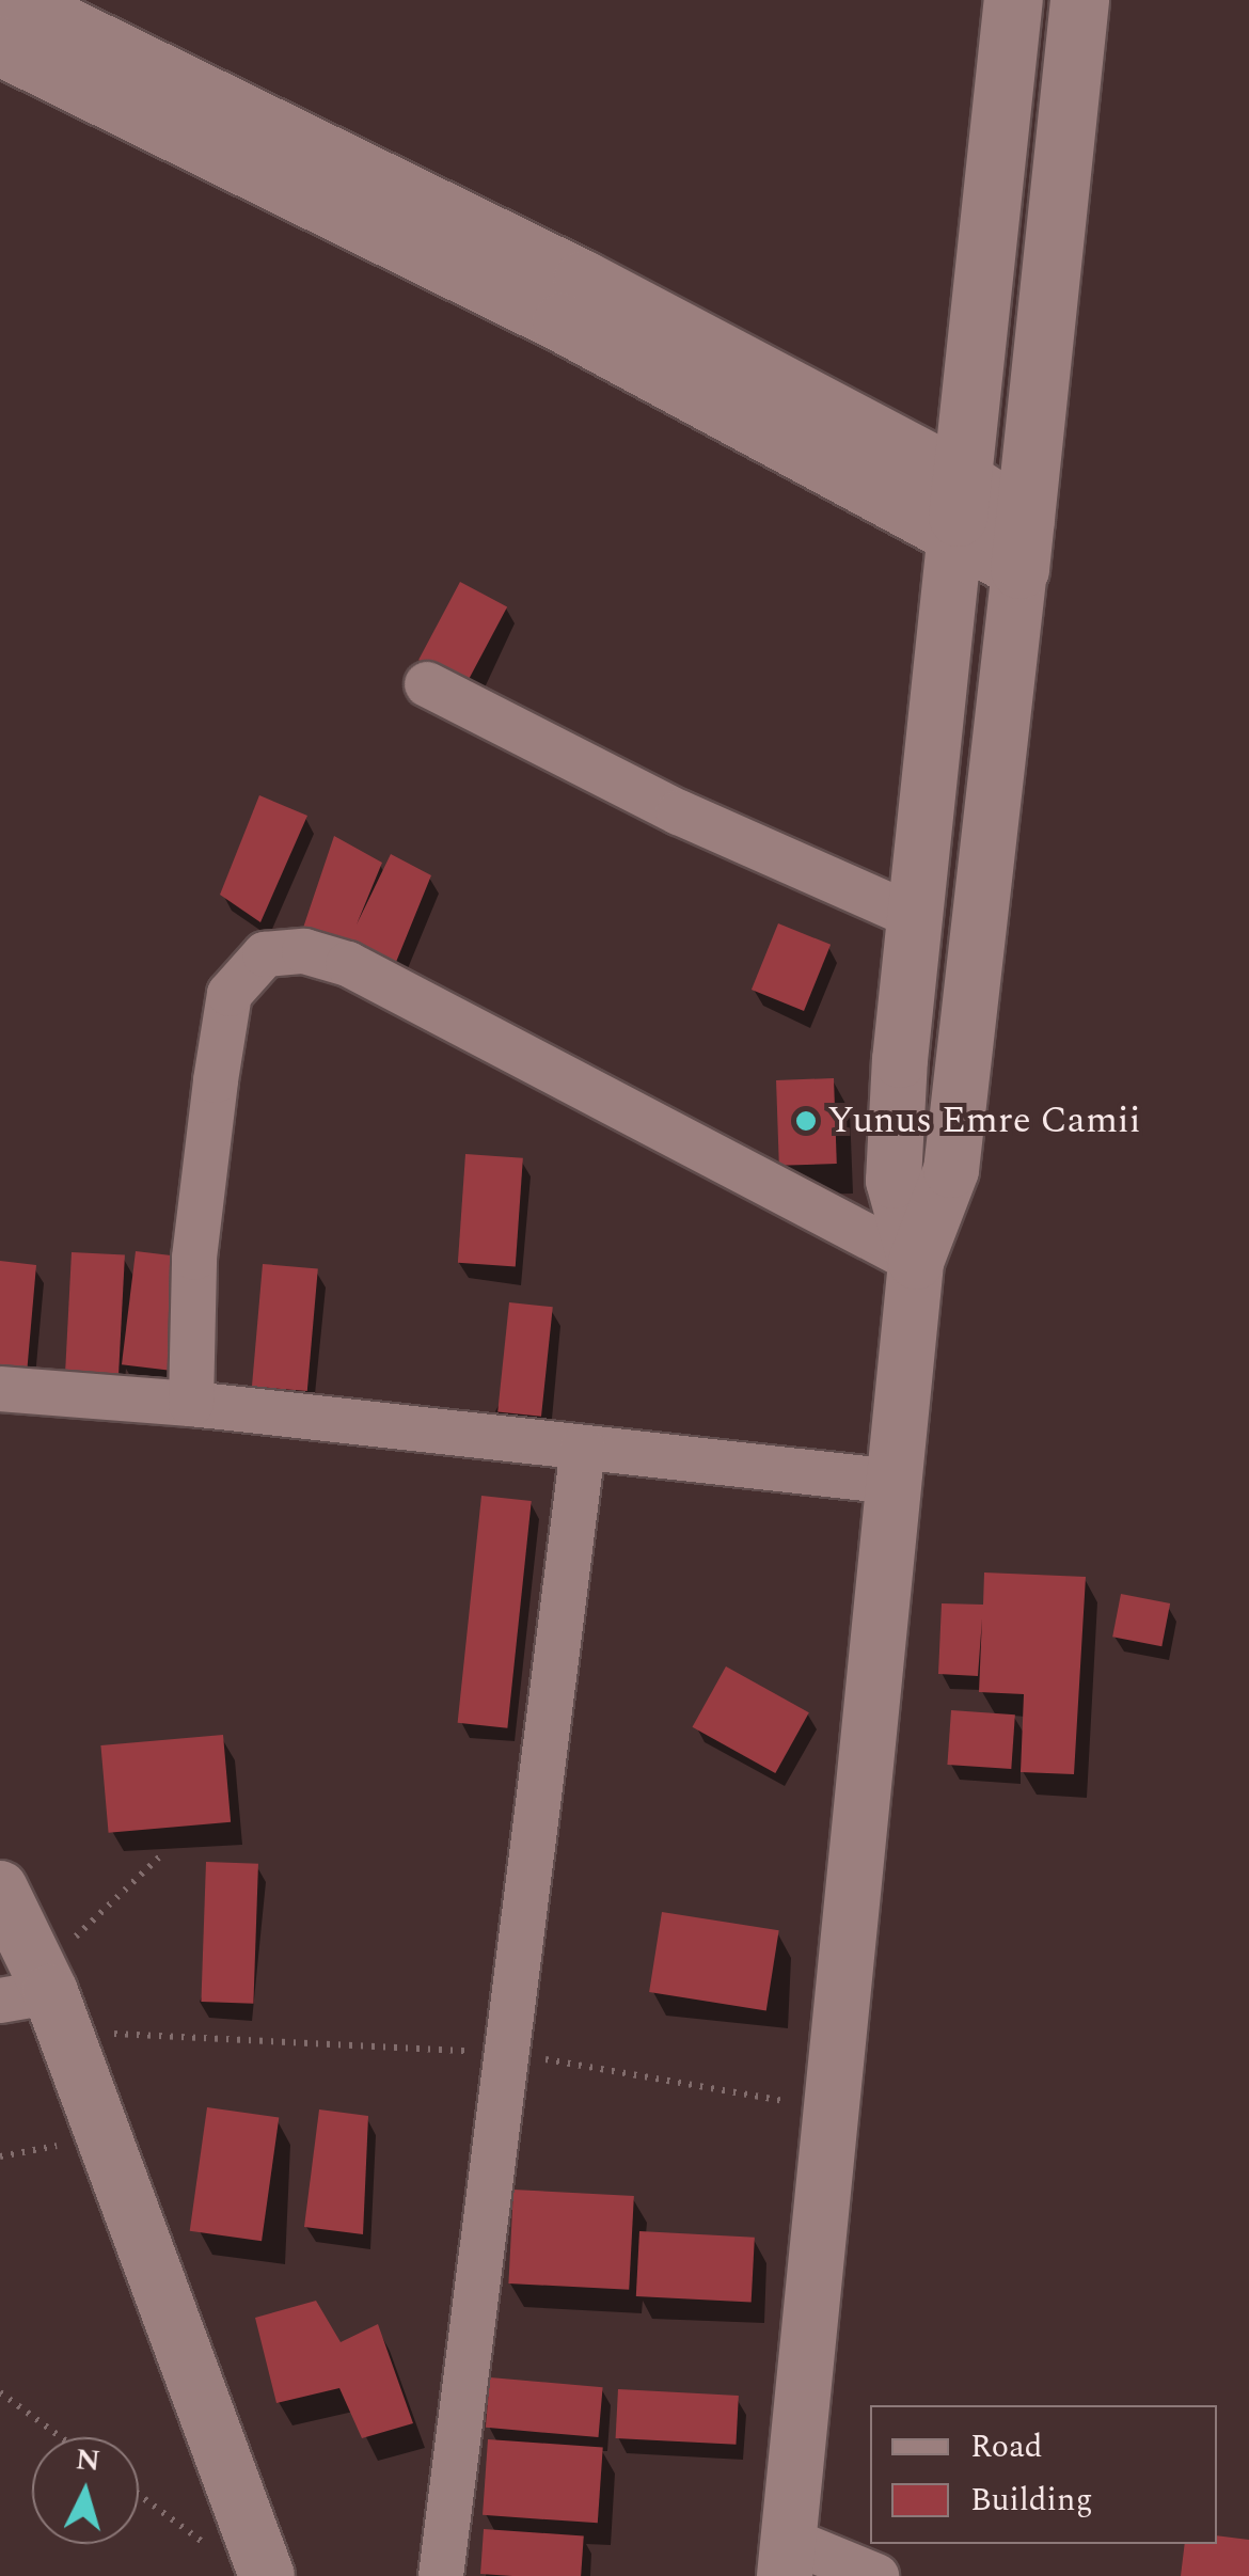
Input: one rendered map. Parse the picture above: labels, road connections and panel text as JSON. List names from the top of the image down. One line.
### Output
{"places":["Yunus Emre Camii"],"legend":["Road","Building"],"north":"top"}
